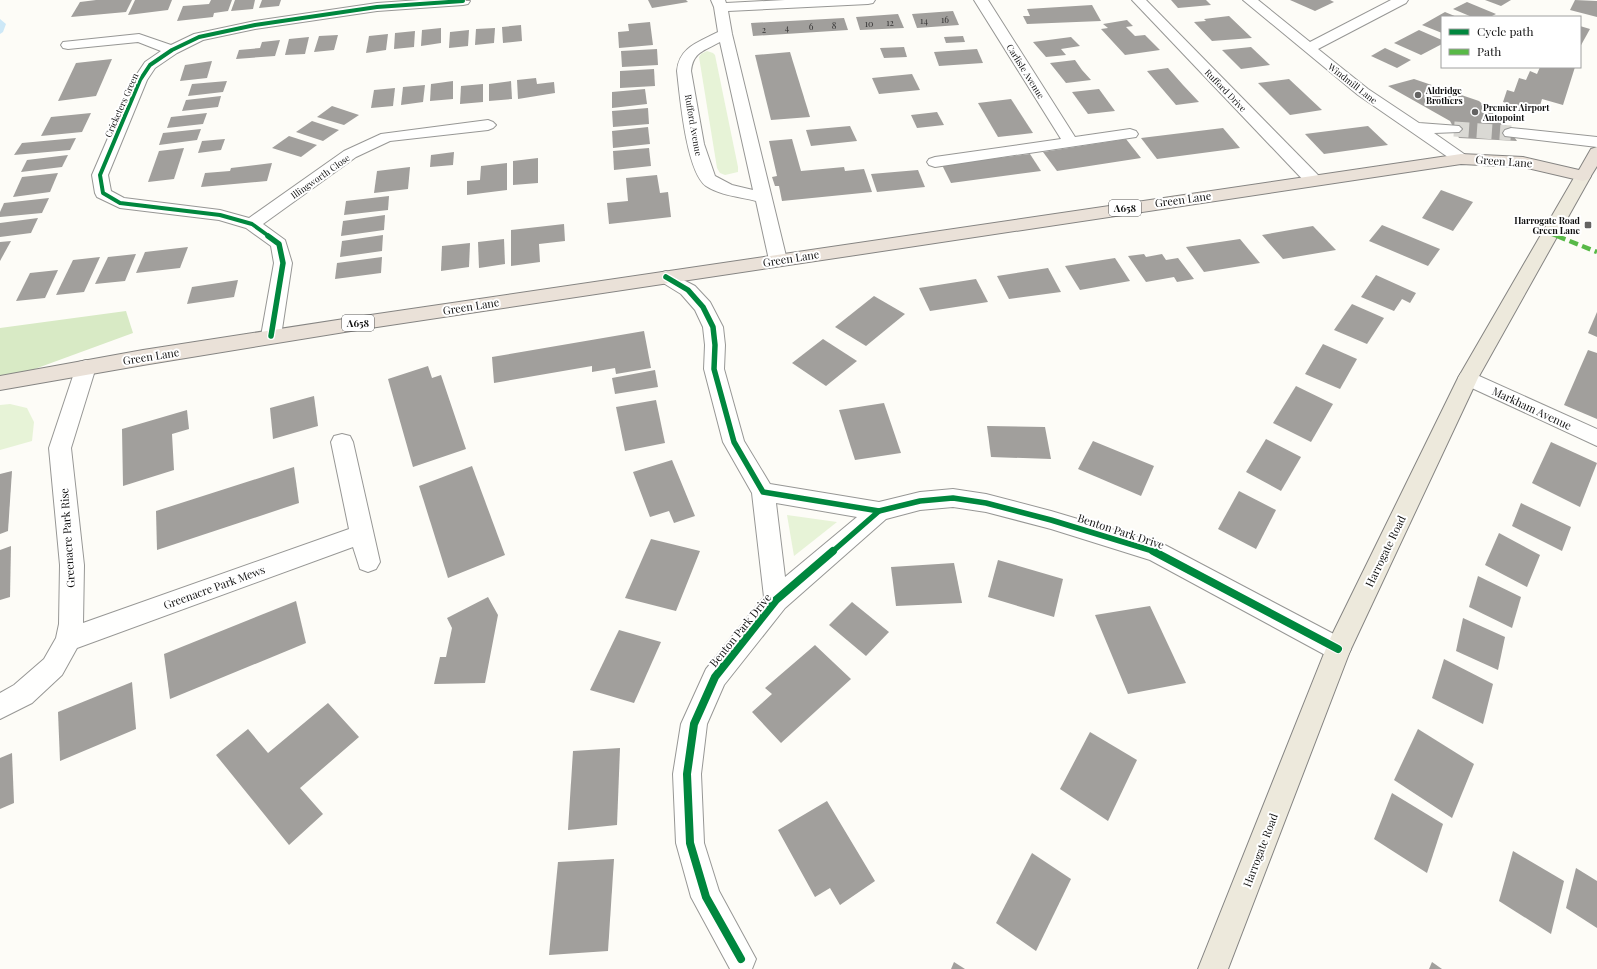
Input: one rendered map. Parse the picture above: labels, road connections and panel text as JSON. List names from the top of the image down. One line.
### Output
{"streets":{"highway":["Green Lane","A658"],"main road":["Harrogate Road"],"street":["Carlisle Avenue","Windmill Lane","Rufford Drive","Cricketers Green","Rufford Avenue","Illingworth Close","Markham Avenue","Benton Park Drive","Greenacre Park Rise","Greenacre Park Mews"]},"crossings":[["Windmill Lane","Green Lane"],["Rufford Drive","Green Lane"],["Cricketers Green","Green Lane"],["Cricketers Green","Illingworth Close"],["Green Lane","Benton Park Drive"],["Green Lane","Greenacre Park Rise"],["Green Lane","Harrogate Road"],["Markham Avenue","Harrogate Road"],["Benton Park Drive","Harrogate Road"],["Greenacre Park Rise","Greenacre Park Mews"]],"places":{"other":["Aldridge Brothers","Premier Airport Autopoint"],"transit":["Harrogate Road Green Lane"]},"house_numbers":["16","14","12","10","8","6","4","2"],"legend":["Cycle path","Path"]}
